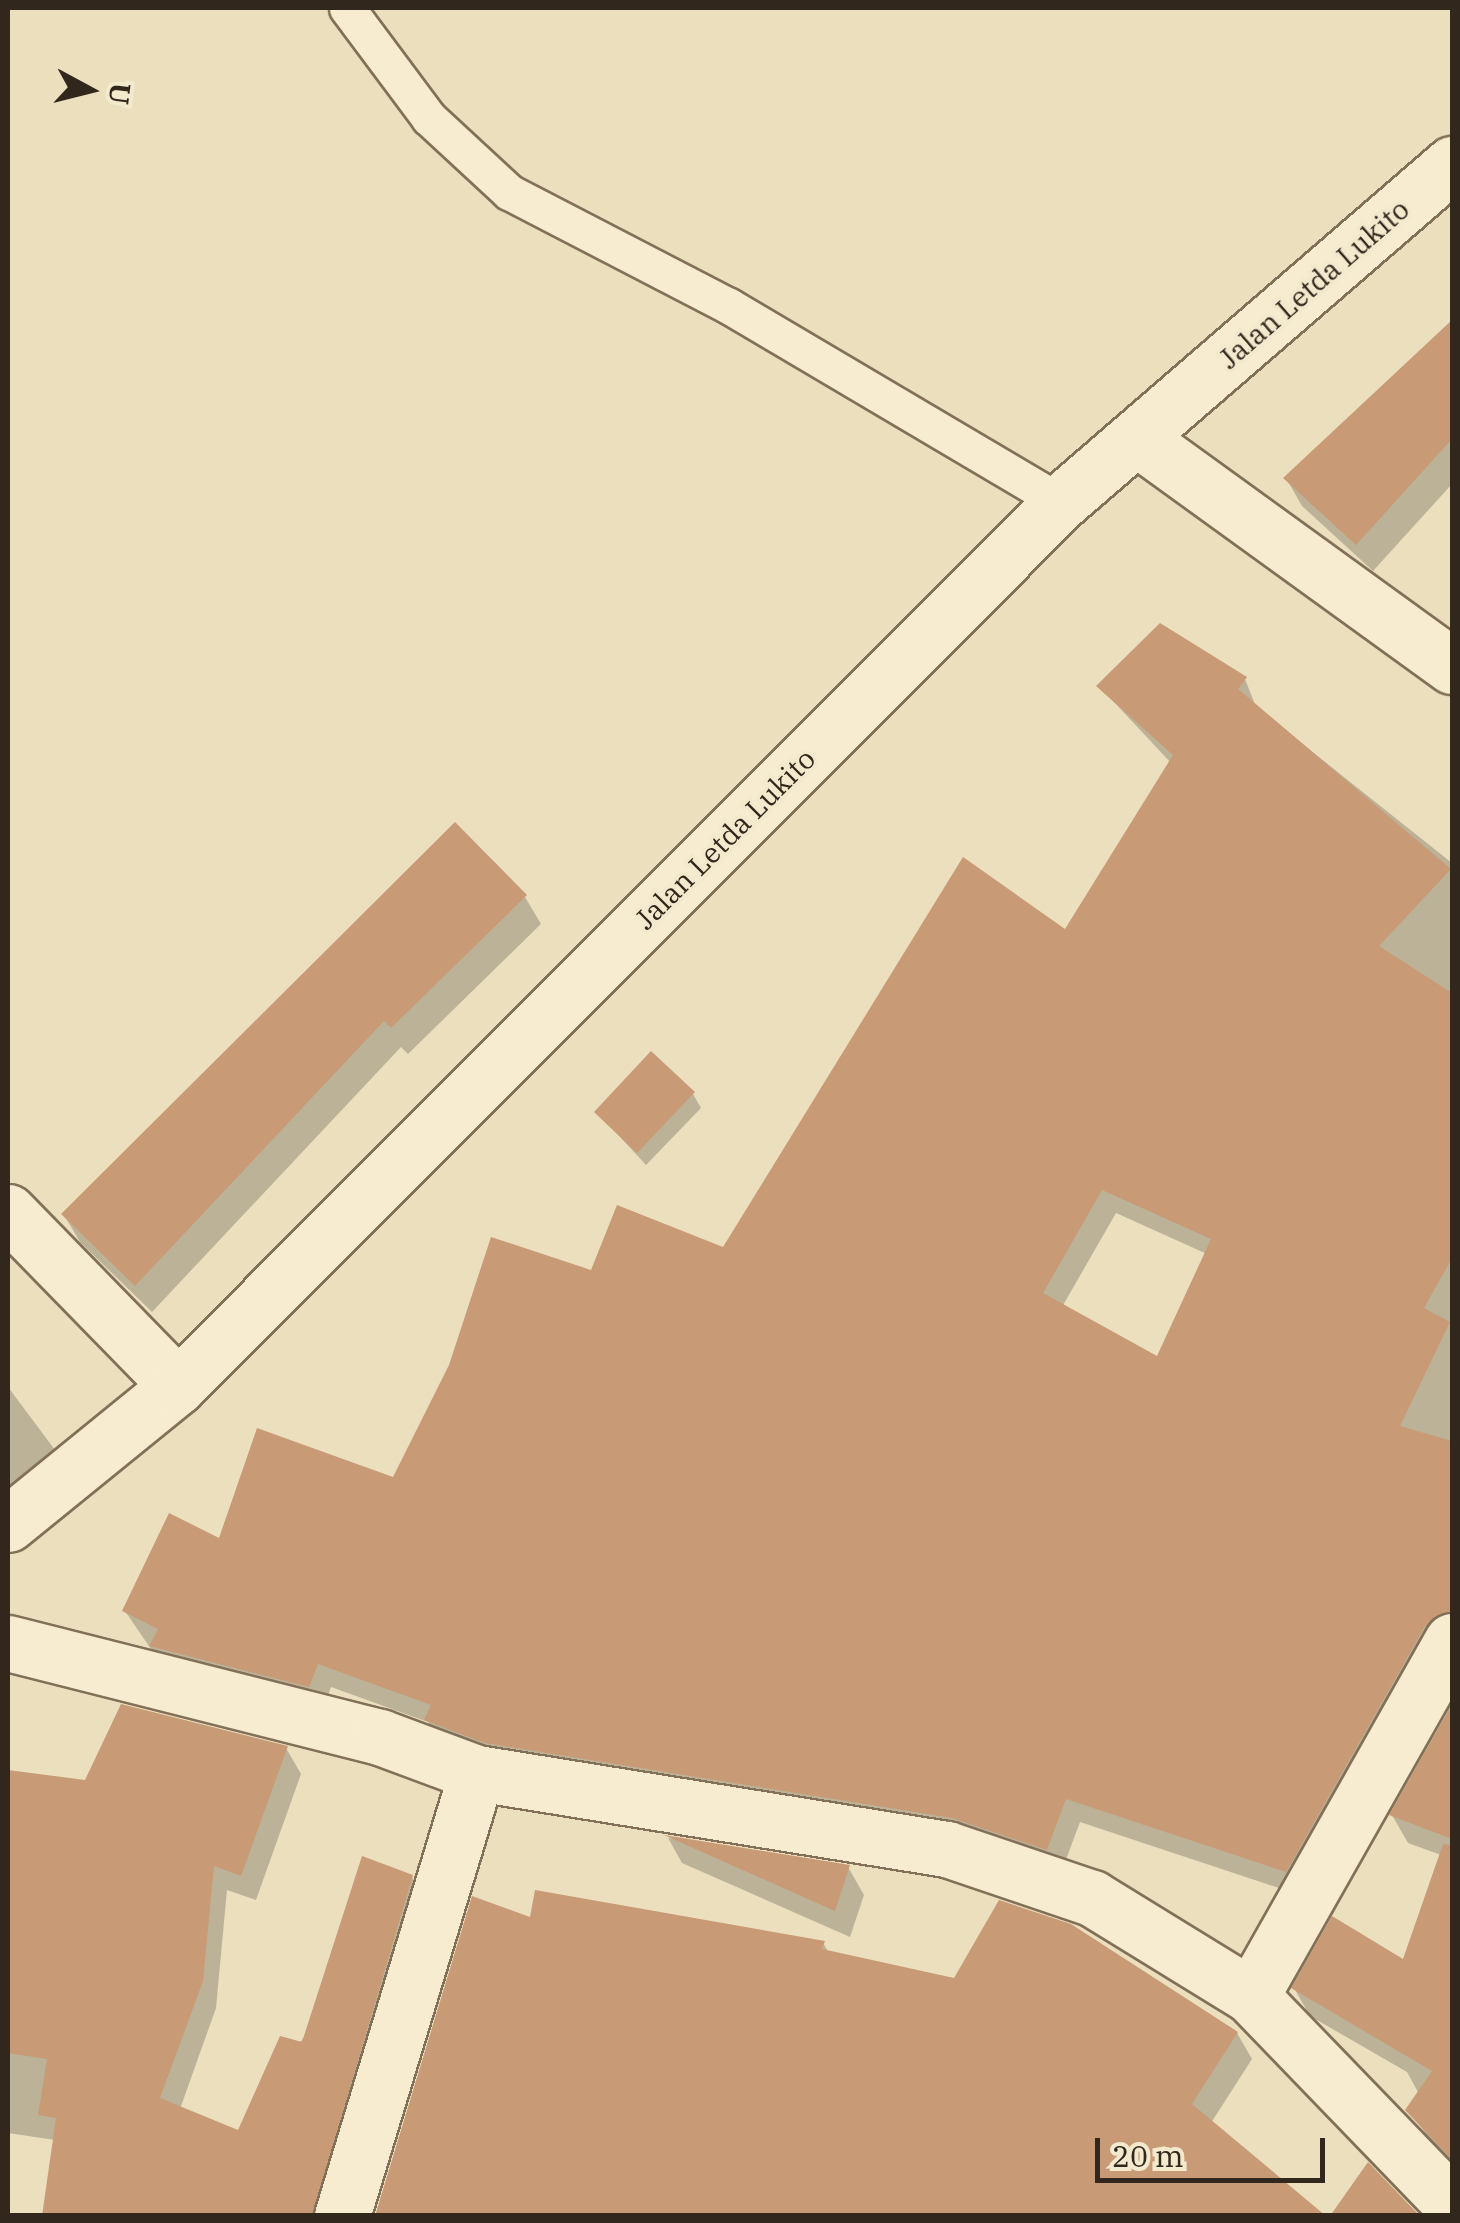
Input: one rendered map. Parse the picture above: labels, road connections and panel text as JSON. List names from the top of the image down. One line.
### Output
{"streets":{"street":["Jalan Letda Lukito"]},"scale_bar":"20 m","north":"right"}
